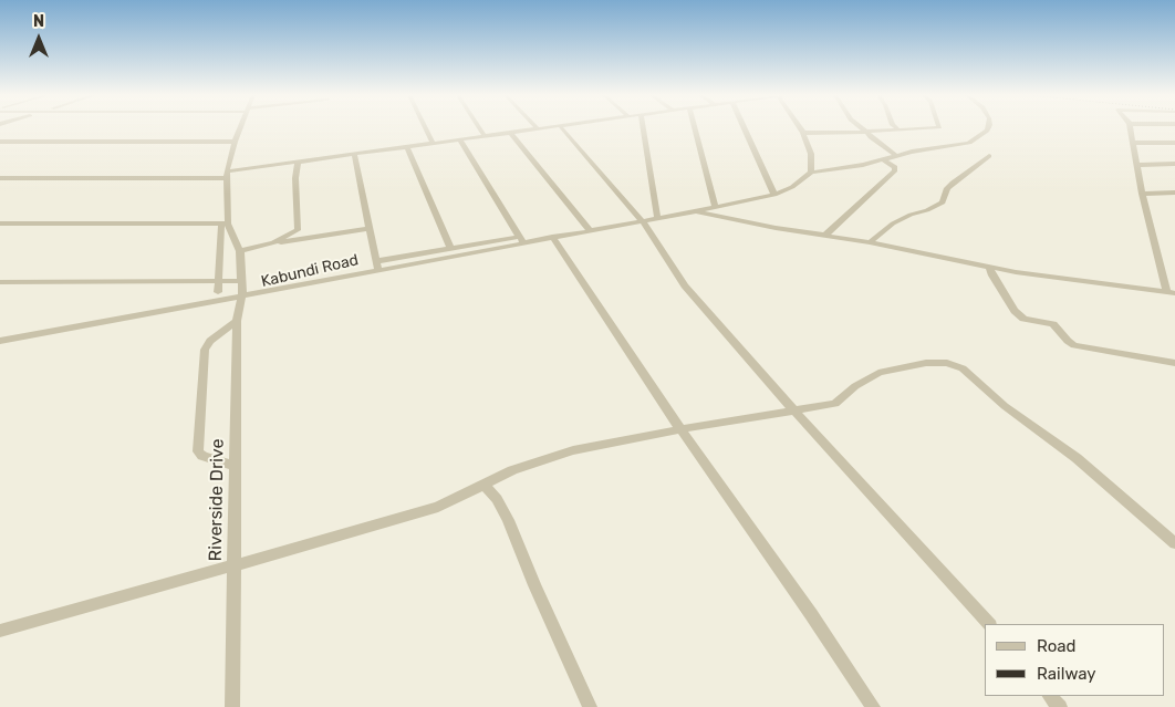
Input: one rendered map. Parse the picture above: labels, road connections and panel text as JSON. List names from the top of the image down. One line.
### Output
{"streets":{"street":["Kabundi Road","Riverside Drive"]},"crossings":[["Kabundi Road","Riverside Drive"]],"legend":["Road","Railway"],"north":"top"}
